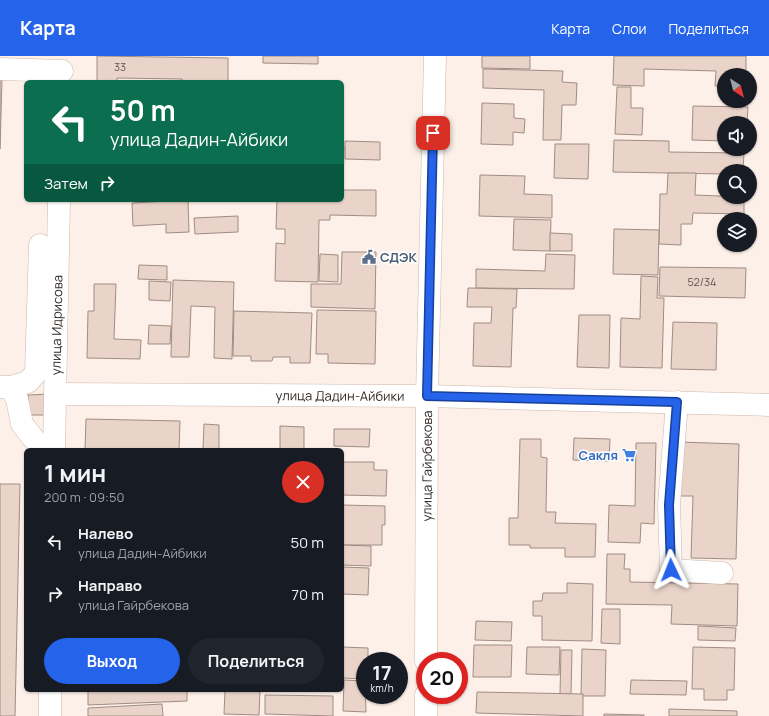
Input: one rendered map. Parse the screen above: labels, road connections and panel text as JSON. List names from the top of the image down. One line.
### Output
{"streets":{"street":["улица Идрисова","улица Дадин-Айбики","улица Гайрбекова"]},"crossings":[["улица Идрисова","улица Дадин-Айбики"],["улица Дадин-Айбики","улица Гайрбекова"]],"places":{"public building":["СДЭК"],"supermarket":["Сакля"]},"house_numbers":["33","52/34"],"north":"bottom right","page":{"header":"Карта","nav":["Карта","Слои","Поделиться"],"turn":["50 m","улица Дадин-Айбики"],"then":"Затем","heading":["1 мин","200 m · 09:50"],"list":[{"name":"Налево","note":"улица Дадин-Айбики","value":"50 m"},{"name":"Направо","note":"улица Гайрбекова","value":"70 m"}],"buttons":["Выход","Поделиться"],"speed":"17 km/h","limit":"20"}}
